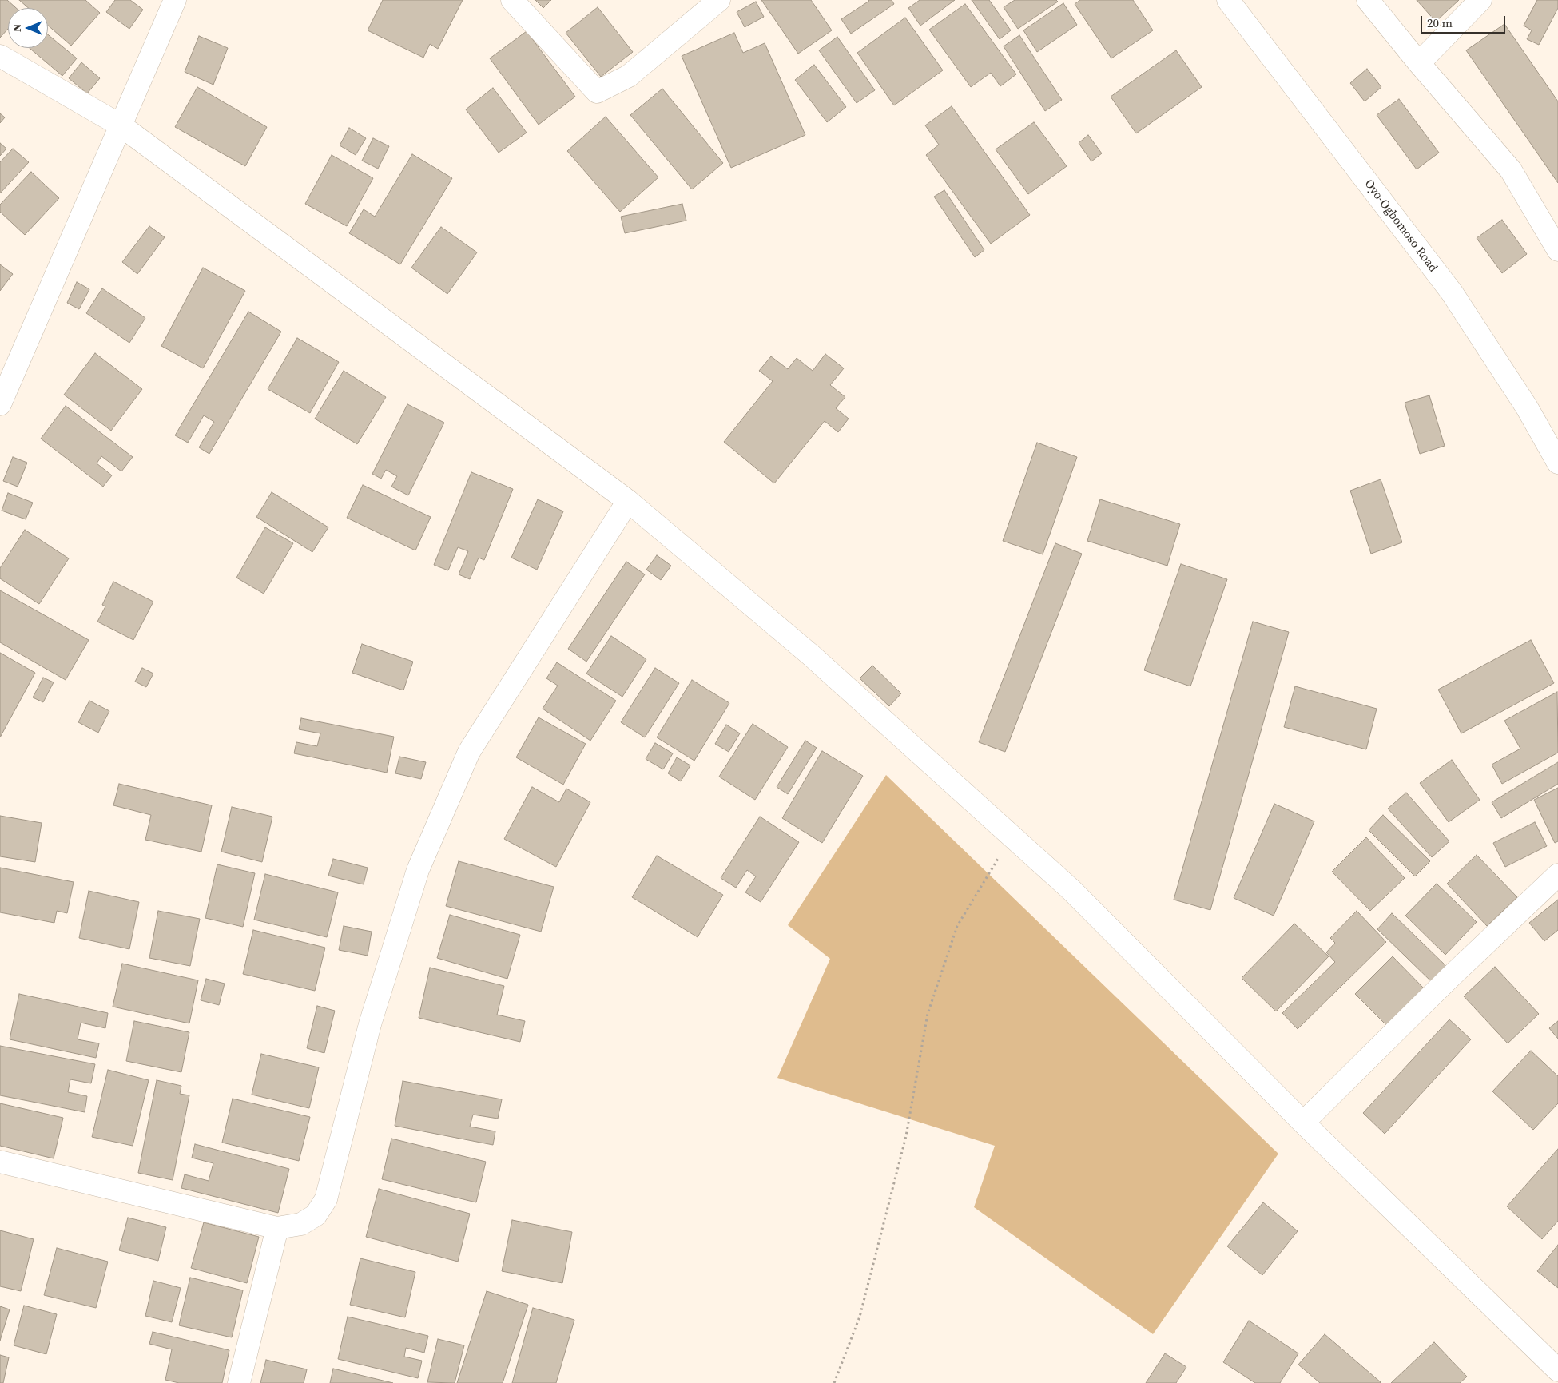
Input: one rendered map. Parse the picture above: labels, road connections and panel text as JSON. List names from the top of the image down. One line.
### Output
{"streets":{"main road":["Oyo-Ogbomoso Road"]},"scale_bar":"20 m","north":"left"}
